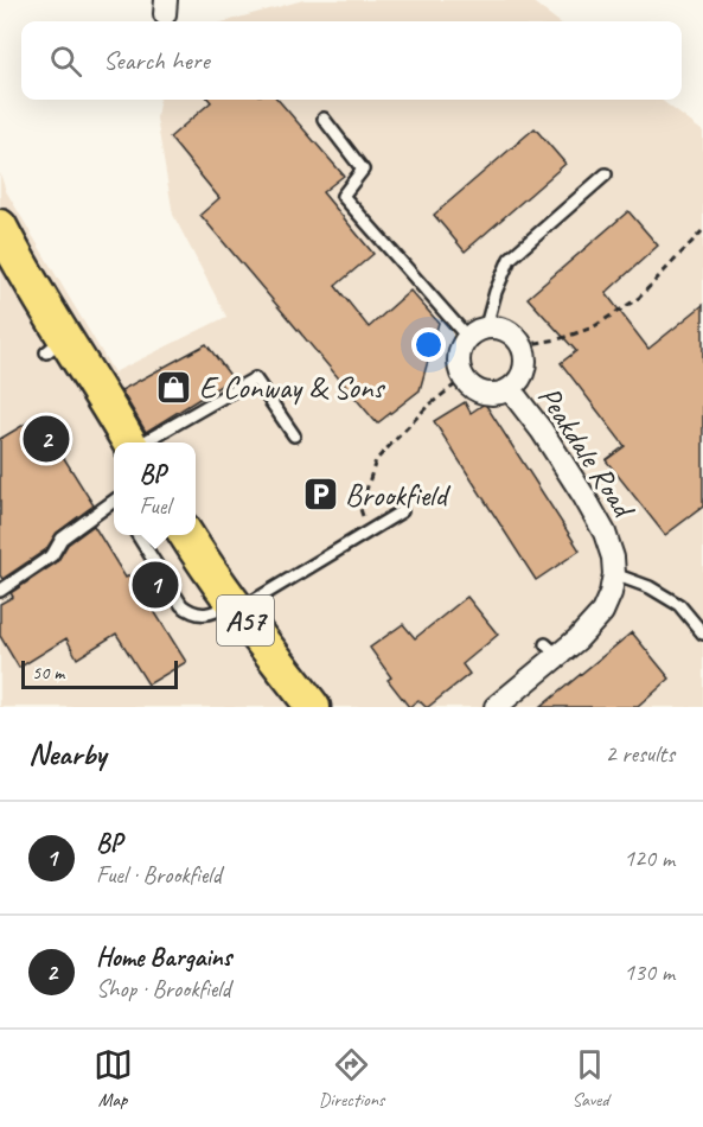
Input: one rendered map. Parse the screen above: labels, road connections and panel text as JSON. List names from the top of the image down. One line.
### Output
{"streets":{"main road":["A57"],"street":["Peakdale Road"]},"places":{"shop":["E Conway & Sons"],"parking":["Brookfield"]},"scale_bar":"50 m","page":{"search":"Search here","pins":["2","1"],"popup":["BP","Fuel"],"scale":"50 m","heading":["Nearby","2 results"],"list":[{"mark":"1","name":"BP","note":"Fuel · Brookfield","value":"120 m"},{"mark":"2","name":"Home Bargains","note":"Shop · Brookfield","value":"130 m"}],"nav":["Map","Directions","Saved"]}}
